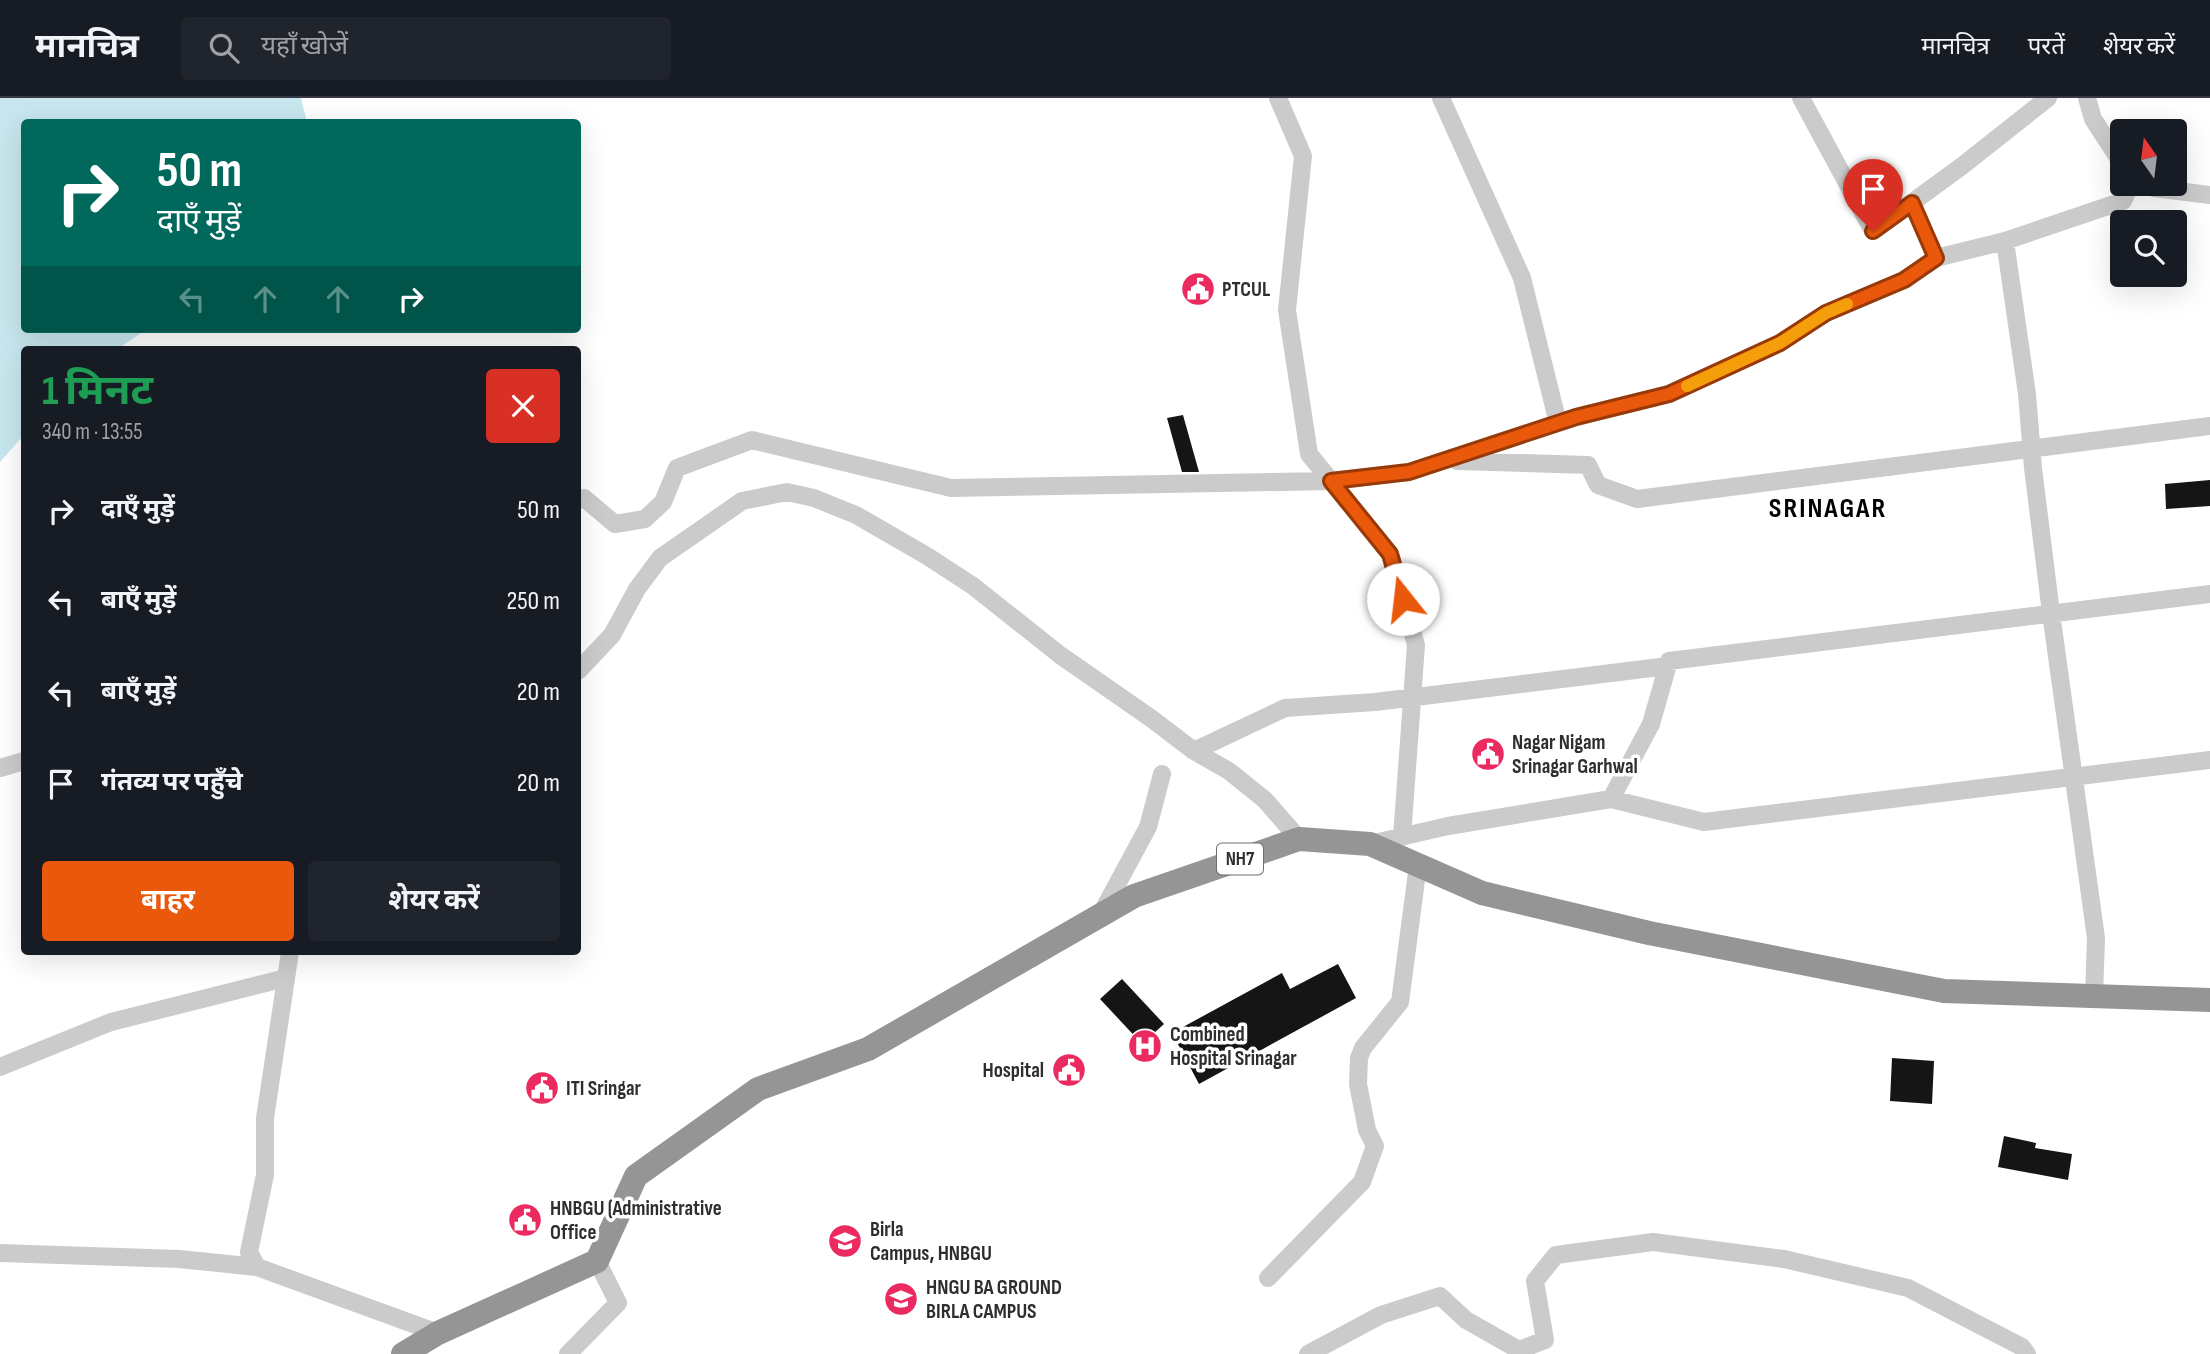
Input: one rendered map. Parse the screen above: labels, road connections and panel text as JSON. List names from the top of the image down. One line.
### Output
{"streets":{"highway":["NH7"]},"districts":["SRINAGAR"],"places":{"public building":["PTCUL","Nagar Nigam Srinagar Garhwal","Hospital","ITI Sringar","HNBGU (Administrative Office"],"hospital":["Combined Hospital Srinagar"],"school or university":["Birla Campus, HNBGU","HNGU BA GROUND BIRLA CAMPUS"]},"north":"top","page":{"header":"मानचित्र","search":"यहाँ खोजें","nav":["मानचित्र","परतें","शेयर करें"],"turn":["50 m","दाएँ मुड़ें"],"heading":["1 मिनट","340 m · 13:55"],"list":[{"name":"दाएँ मुड़ें","value":"50 m"},{"name":"बाएँ मुड़ें","value":"250 m"},{"name":"बाएँ मुड़ें","value":"20 m"},{"name":"गंतव्य पर पहुँचे","value":"20 m"}],"buttons":["बाहर","शेयर करें"]}}
